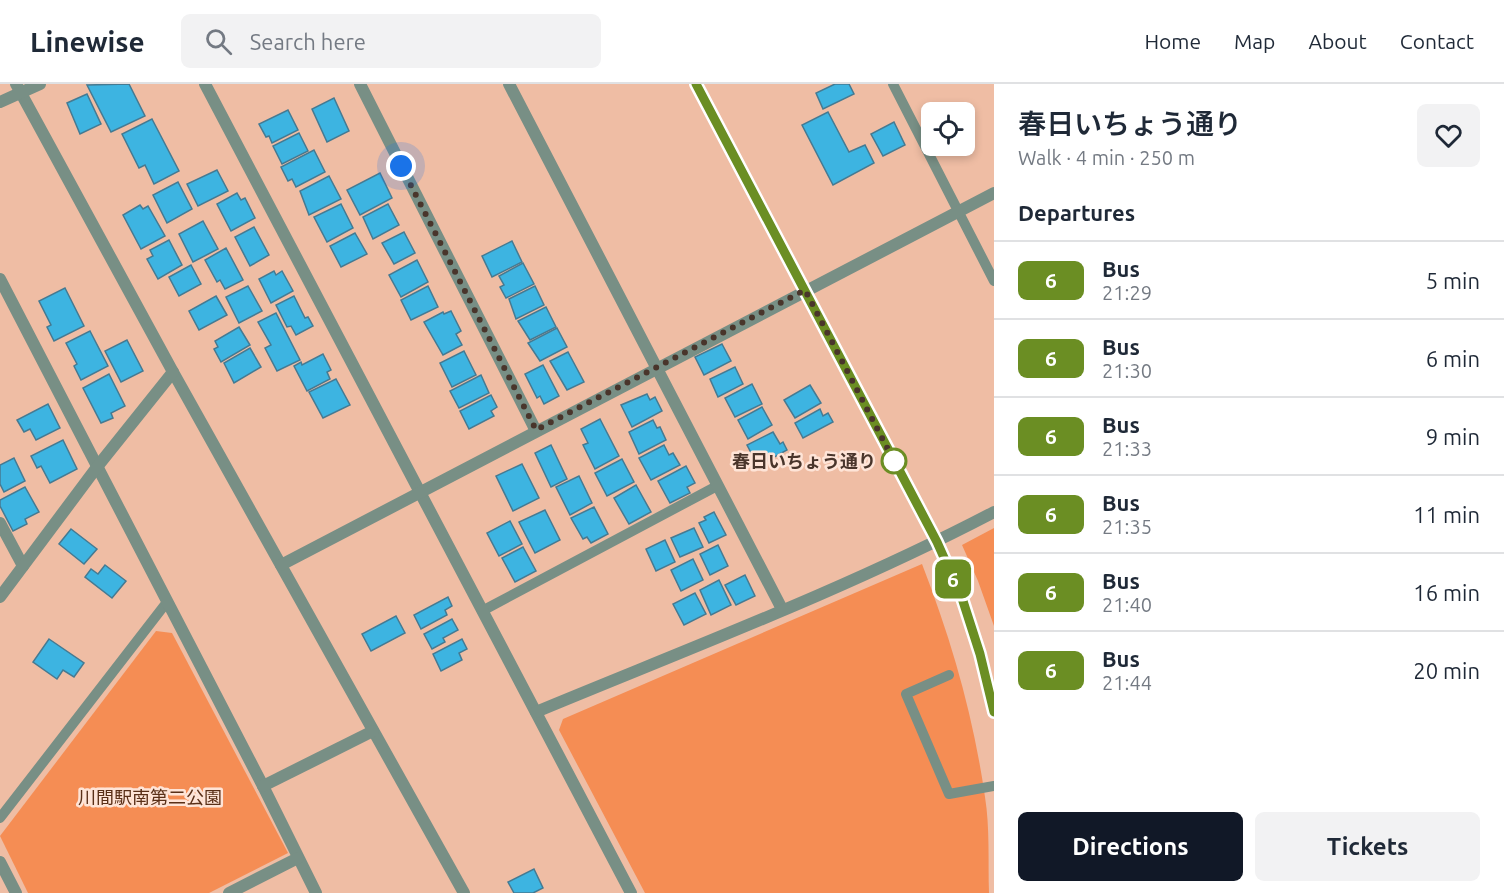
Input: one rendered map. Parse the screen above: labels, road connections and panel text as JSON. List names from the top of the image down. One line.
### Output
{"parks":["川間駅南第二公園"],"places":["春日いちょう通り"],"lines":["bus line 6"],"page":{"header":"Linewise","search":"Search here","nav":["Home","Map","About","Contact"],"on_map":"6","heading":[["春日いちょう通り","Walk · 4 min · 250 m"],"Departures"],"list":[{"mark":"6","name":"Bus","note":"21:29","value":"5 min"},{"mark":"6","name":"Bus","note":"21:30","value":"6 min"},{"mark":"6","name":"Bus","note":"21:33","value":"9 min"},{"mark":"6","name":"Bus","note":"21:35","value":"11 min"},{"mark":"6","name":"Bus","note":"21:40","value":"16 min"},{"mark":"6","name":"Bus","note":"21:44","value":"20 min"}],"buttons":["Directions","Tickets"]}}
